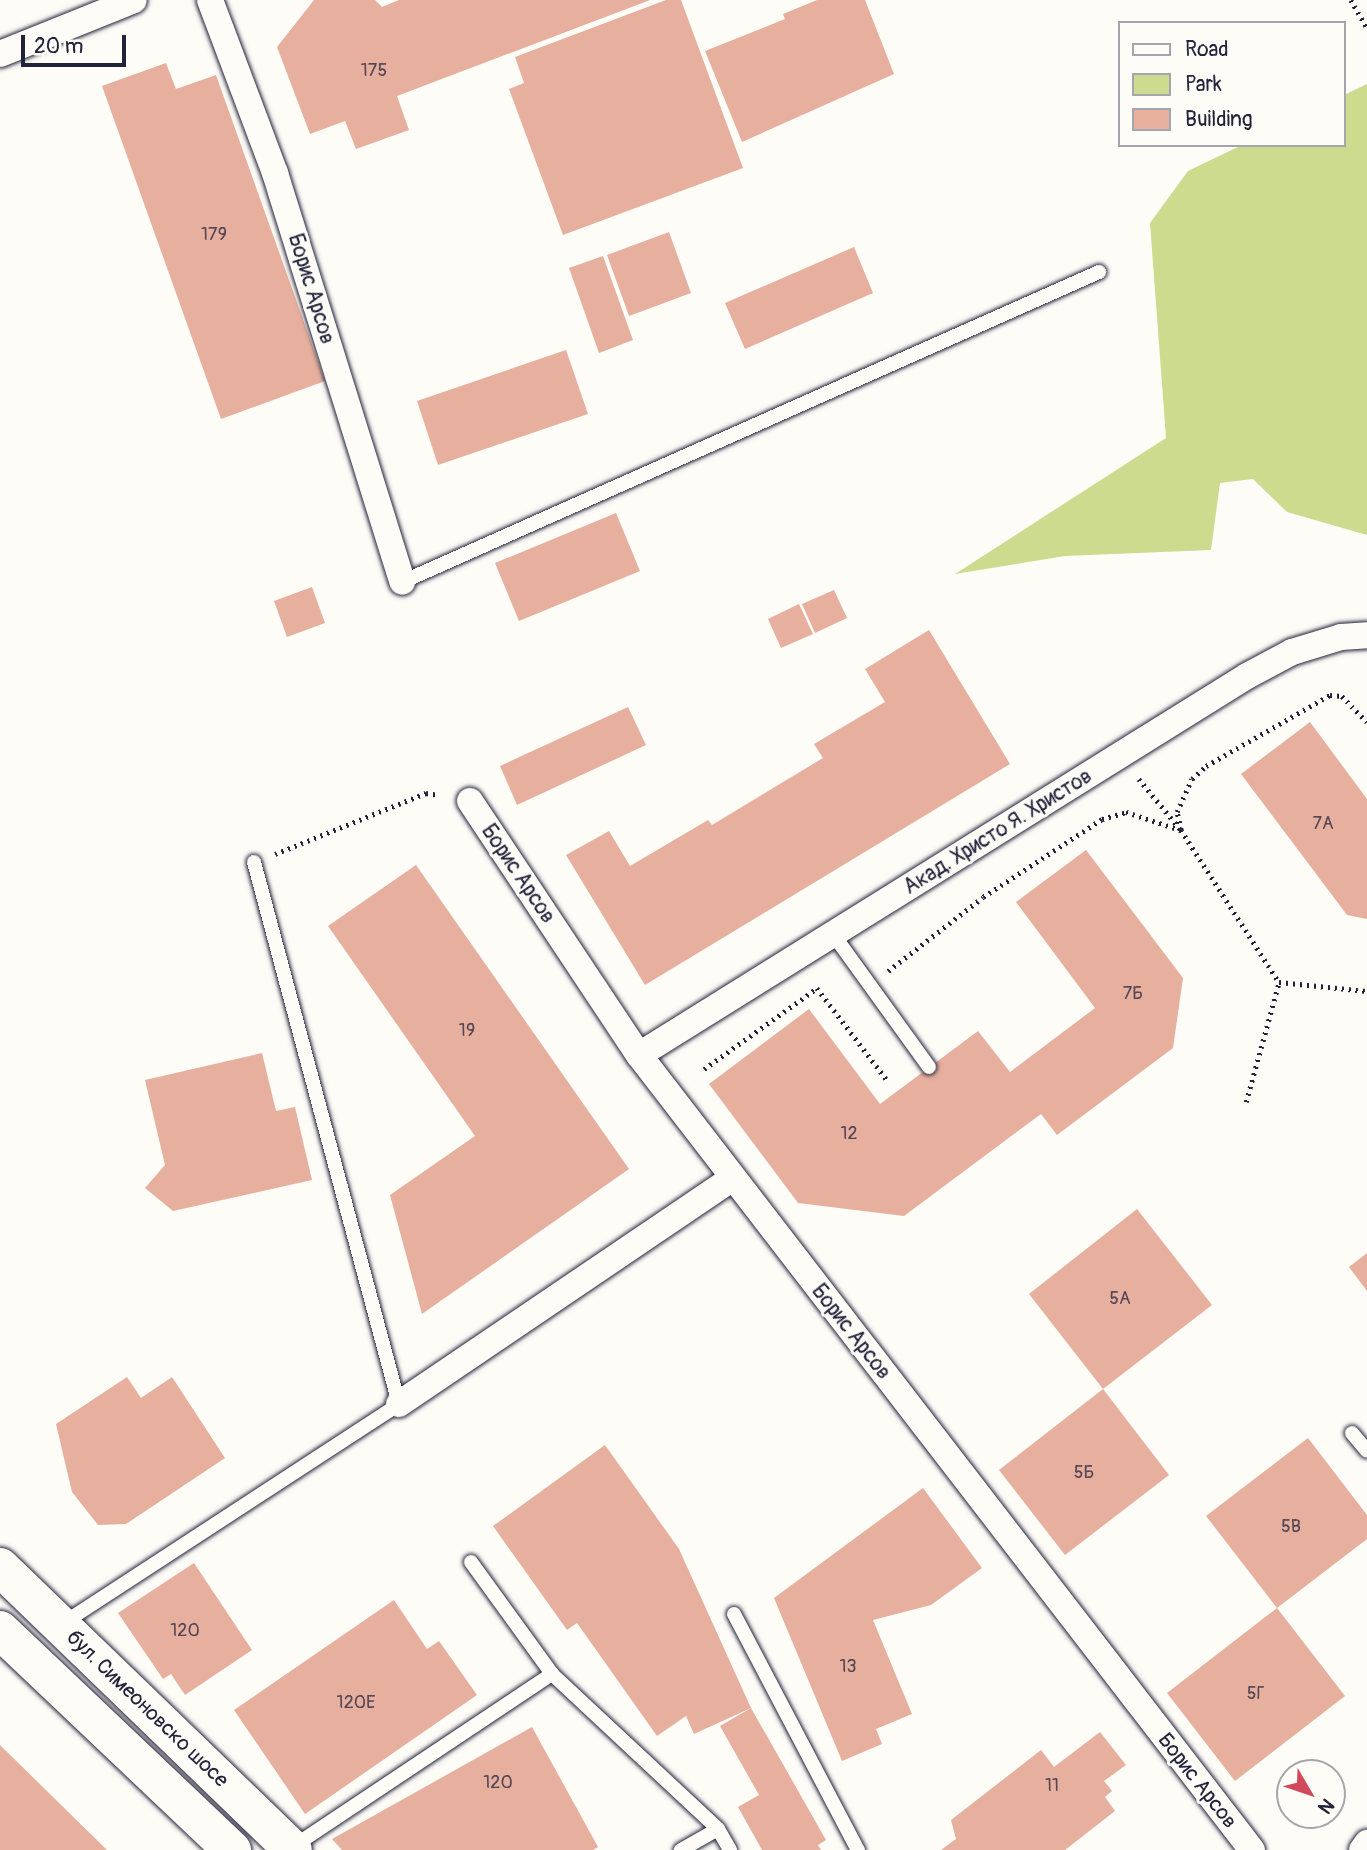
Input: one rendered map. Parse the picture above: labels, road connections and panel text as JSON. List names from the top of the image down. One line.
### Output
{"streets":{"main road":["бул. Симеоновско шосе"],"street":["Борис Арсов","Акад. Христо Я. Христов"]},"crossings":[["Борис Арсов","Акад. Христо Я. Христов"]],"house_numbers":["175","179","7А","7Б","19","12","5A","5Б","5В","120","13","5Г","120Е","120","11"],"legend":["Road","Park","Building"],"scale_bar":"20 m","north":"bottom right"}
